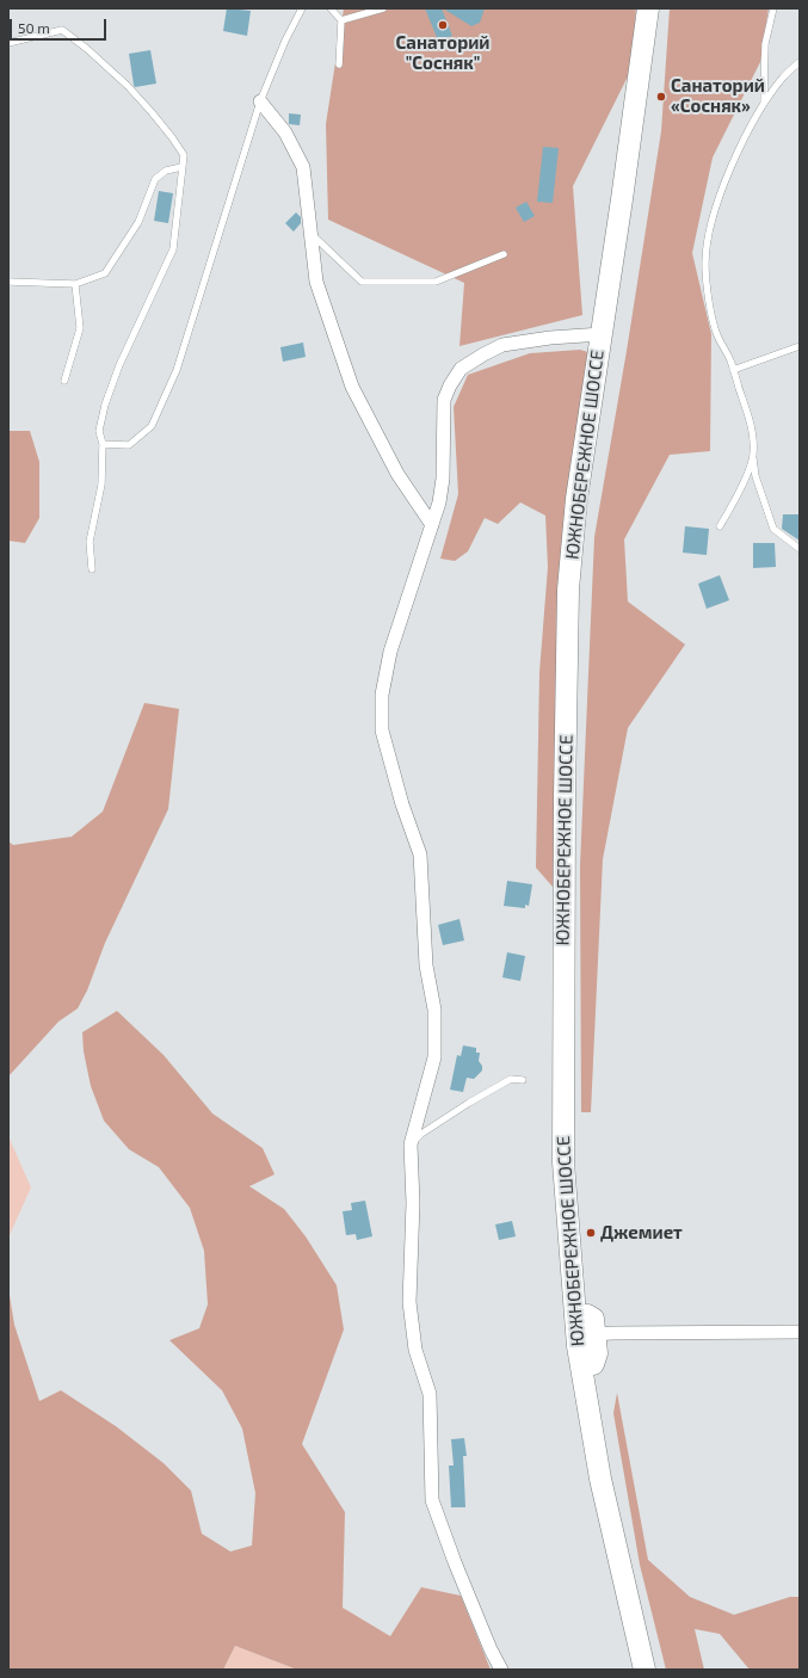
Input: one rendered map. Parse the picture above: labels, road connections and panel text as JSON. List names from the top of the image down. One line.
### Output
{"streets":{"highway":["ЮЖНОБЕРЕЖНОЕ ШОССЕ"]},"places":["Санаторий \"Сосняк\"","Санаторий «Сосняк»","Джемиет"],"scale_bar":"50 m"}
